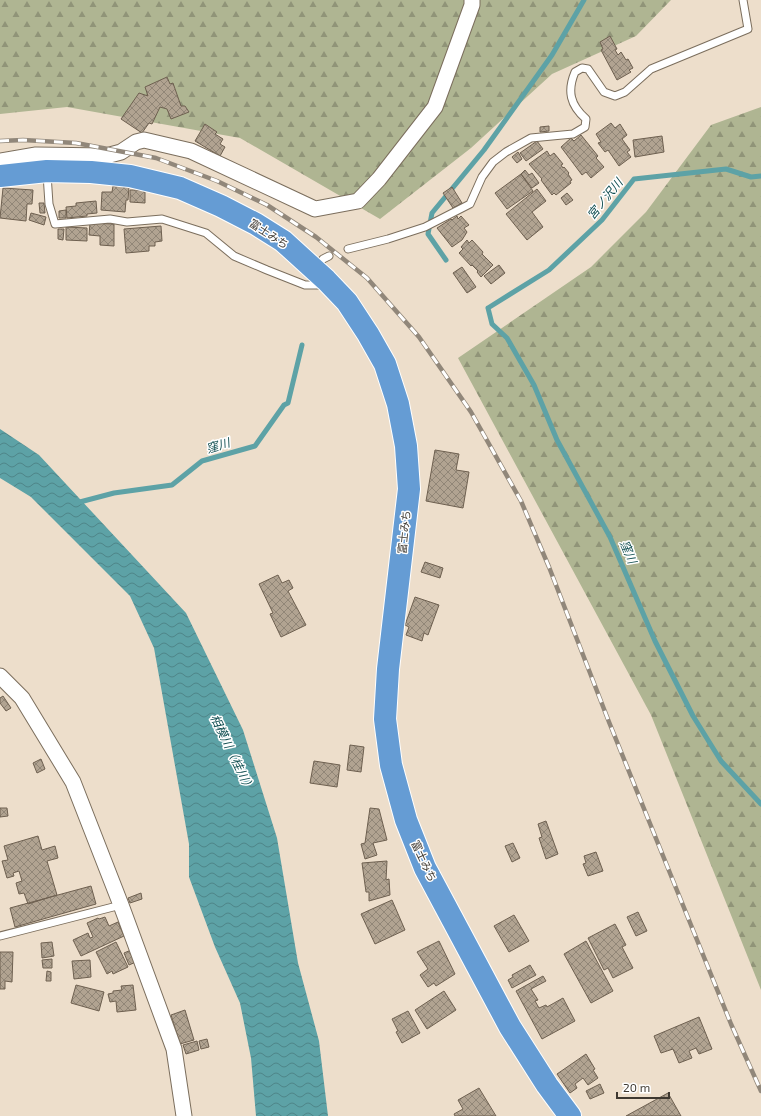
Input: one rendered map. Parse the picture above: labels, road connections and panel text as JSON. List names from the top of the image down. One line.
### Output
{"streets":{"highway":["富士みち"]},"water":["宮ノ沢川","窪川","相模川（桂川）"],"scale_bar":"20 m"}
